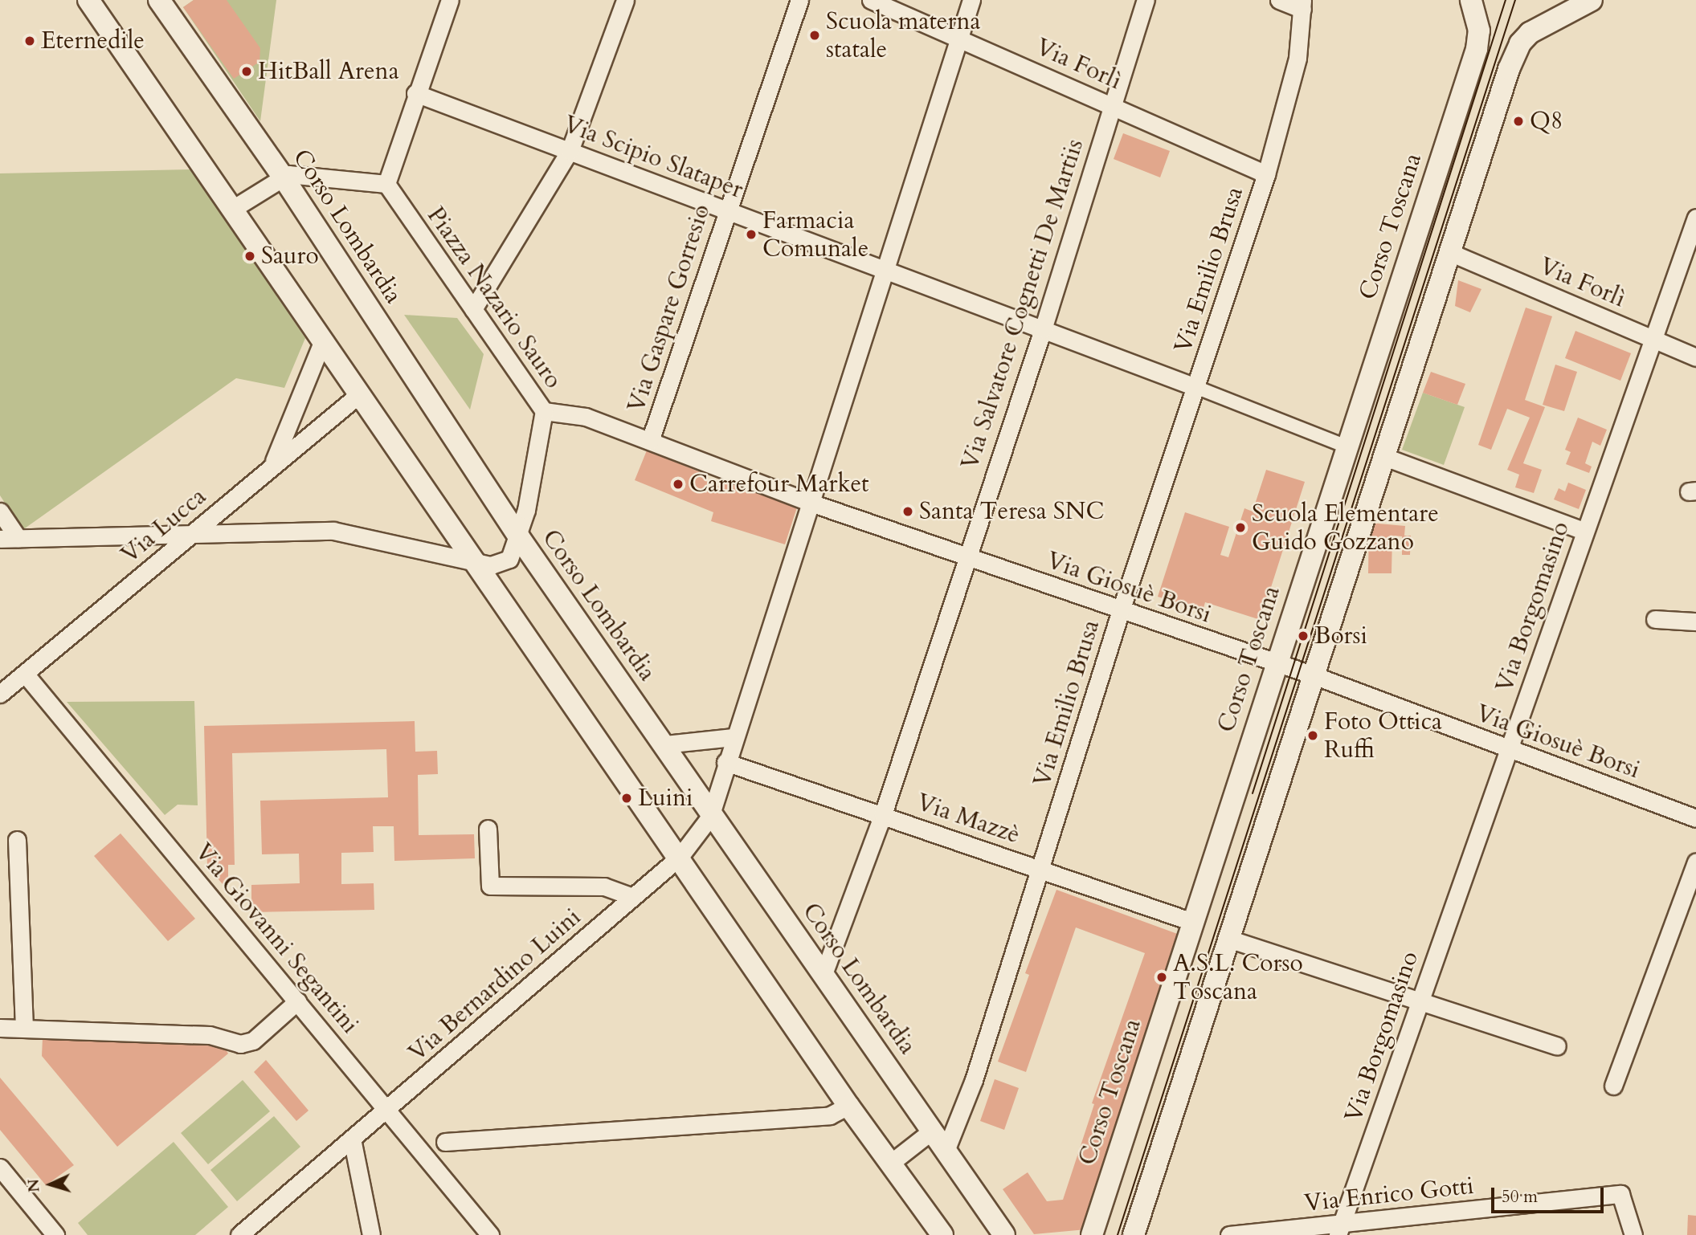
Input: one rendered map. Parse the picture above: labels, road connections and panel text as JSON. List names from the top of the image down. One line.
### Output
{"streets":{"street":["Via Forlì","Via Scipio Slataper","Corso Lombardia","Corso Toscana","Via Emilio Brusa","Piazza Nazario Sauro","Via Salvatore Cognetti De Martiis","Via Gaspare Gorresio","Via Lucca","Via Giosuè Borsi","Via Borgomasino","Via Mazzè","Via Giovanni Segantini","Via Bernardino Luini","Via Enrico Gotti"]},"crossings":[["Via Forlì","Via Emilio Brusa"],["Via Forlì","Via Salvatore Cognetti De Martiis"],["Via Forlì","Via Borgomasino"],["Via Forlì","Via Bernardino Luini"],["Via Scipio Slataper","Corso Toscana"],["Via Scipio Slataper","Via Emilio Brusa"],["Via Scipio Slataper","Via Salvatore Cognetti De Martiis"],["Via Scipio Slataper","Via Gaspare Gorresio"],["Via Scipio Slataper","Via Bernardino Luini"],["Corso Lombardia","Via Emilio Brusa"],["Corso Lombardia","Piazza Nazario Sauro"],["Corso Lombardia","Via Salvatore Cognetti De Martiis"],["Corso Lombardia","Via Bernardino Luini"],["Corso Toscana","Via Giosuè Borsi"],["Corso Toscana","Via Mazzè"],["Via Emilio Brusa","Via Giosuè Borsi"],["Via Emilio Brusa","Via Mazzè"],["Piazza Nazario Sauro","Via Lucca"],["Piazza Nazario Sauro","Via Giosuè Borsi"],["Via Salvatore Cognetti De Martiis","Via Giosuè Borsi"],["Via Salvatore Cognetti De Martiis","Via Mazzè"],["Via Gaspare Gorresio","Via Giosuè Borsi"],["Via Lucca","Via Giovanni Segantini"],["Via Giosuè Borsi","Via Borgomasino"],["Via Giosuè Borsi","Via Bernardino Luini"],["Via Borgomasino","Via Enrico Gotti"],["Via Mazzè","Via Bernardino Luini"],["Via Giovanni Segantini","Via Bernardino Luini"]],"places":["Scuola materna statale","Eternedile","HitBall Arena","Q8","Farmacia Comunale","Sauro","Carrefour Market","Santa Teresa SNC","Scuola Elementare Guido Gozzano","Borsi","Foto Ottica Ruffi","Luini","A.S.L. Corso Toscana"],"scale_bar":"50 m","north":"left"}
